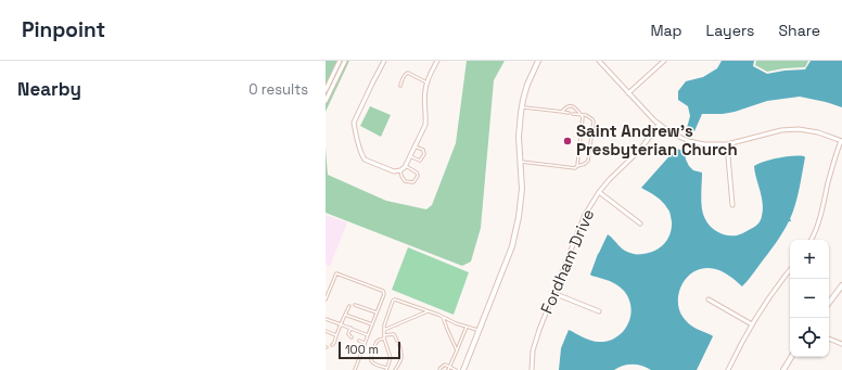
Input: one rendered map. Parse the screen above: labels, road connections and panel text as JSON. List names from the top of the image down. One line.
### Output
{"streets":{"street":["Fordham Drive"]},"places":["Saint Andrew's Presbyterian Church"],"scale_bar":"100 m","page":{"header":"Pinpoint","nav":["Map","Layers","Share"],"heading":["Nearby","0 results"],"map_buttons":["+","−"],"scale":"100 m"}}
